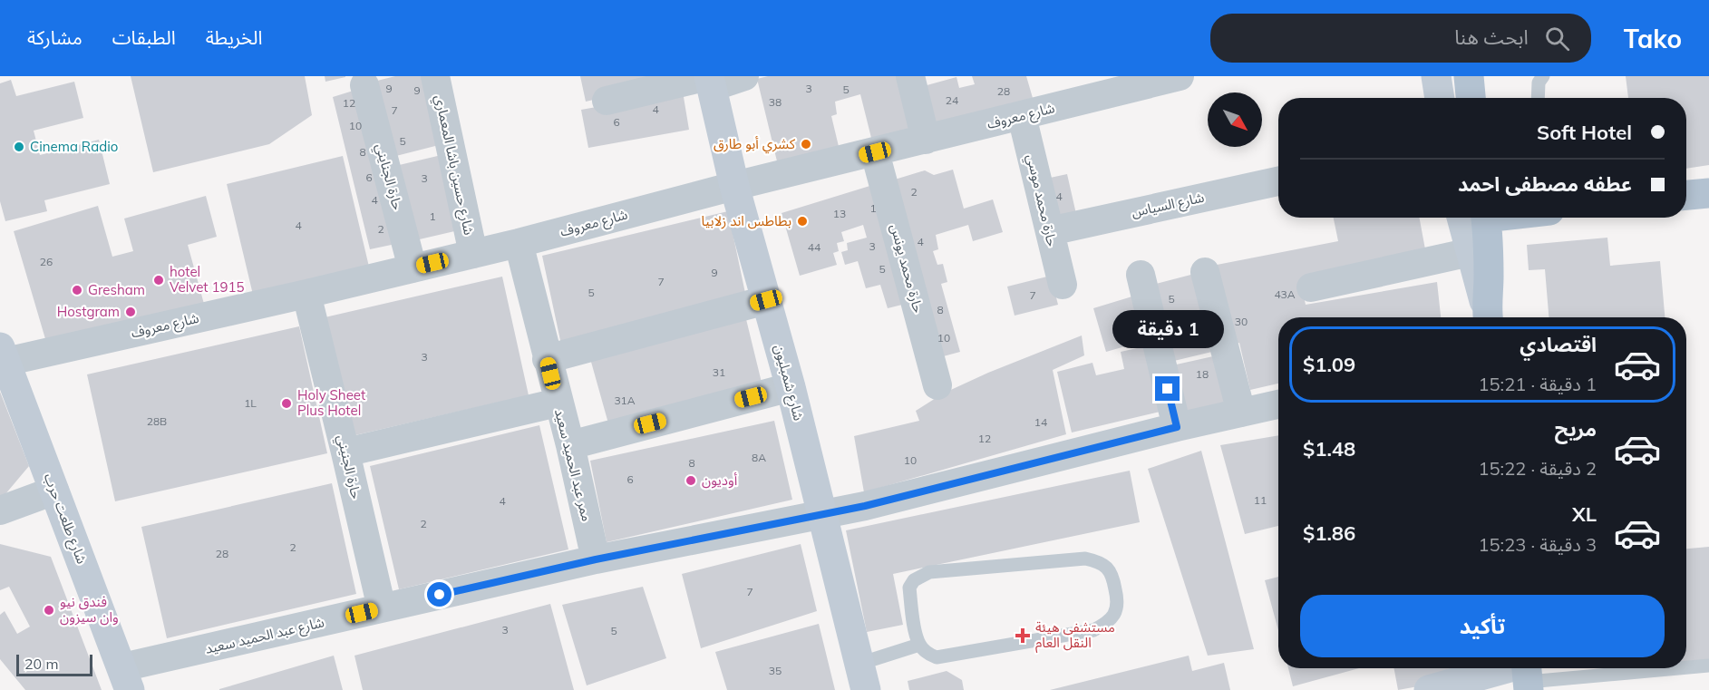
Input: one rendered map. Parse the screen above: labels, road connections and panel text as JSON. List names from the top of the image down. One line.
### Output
{"streets":{"street":["شارع معروف","شارع حسين باشا المعماري","حارة الجنايني","حارة محمد موسي","شارع السياس","حارة محمد يونس","شارع شمبليون","ممر عبد الحميد سعيد","حارة الجنيني","شارع طلعت حرب","شارع عبد الحميد سعيد"]},"crossings":[["شارع معروف","شارع حسين باشا المعماري"],["شارع معروف","حارة الجنايني"],["شارع معروف","حارة محمد موسي"],["شارع معروف","حارة محمد يونس"],["شارع معروف","شارع شمبليون"],["شارع معروف","ممر عبد الحميد سعيد"],["شارع معروف","حارة الجنيني"],["شارع معروف","شارع طلعت حرب"],["حارة محمد موسي","شارع السياس"],["شارع شمبليون","شارع عبد الحميد سعيد"],["ممر عبد الحميد سعيد","شارع عبد الحميد سعيد"],["حارة الجنيني","شارع عبد الحميد سعيد"],["شارع طلعت حرب","شارع عبد الحميد سعيد"]],"places":{"other":["كشري أبو طارق","Cinema Radio","بطاطس اند زلابيا","hotel Velvet 1915","Gresham","Hostgram","Holy Sheet Plus Hotel","أوديون","فندق نيو وان سيزون"],"health":["مستشفى هيئة النقل العام"]},"house_numbers":["9","3","5","9","28","24","38","12","4","7","6","10","5","8","6","3","2","4","4","1","13","1","4","2","4","3","44","26","5","9","7","5","43A","7","5","8","30","10","3","31","18","31A","1L","28B","14","12","8A","10","8","6","11","4","2","2","28","7","3","5","35"],"scale_bar":"20 m","north":"bottom right","page":{"header":"Tako","search":"ابحث هنا","nav":["الخريطة","الطبقات","مشاركة"],"banner":["Soft Hotel","عطفه مصطفى احمد"],"bubble":"1 دقيقة","list":[{"name":"اقتصادي","note":"1 دقيقة · 15:21","value":"$1.09"},{"name":"مريح","note":"2 دقيقة · 15:22","value":"$1.48"},{"name":"XL","note":"3 دقيقة · 15:23","value":"$1.86"}],"buttons":"تأكيد","scale":"20 m"}}
